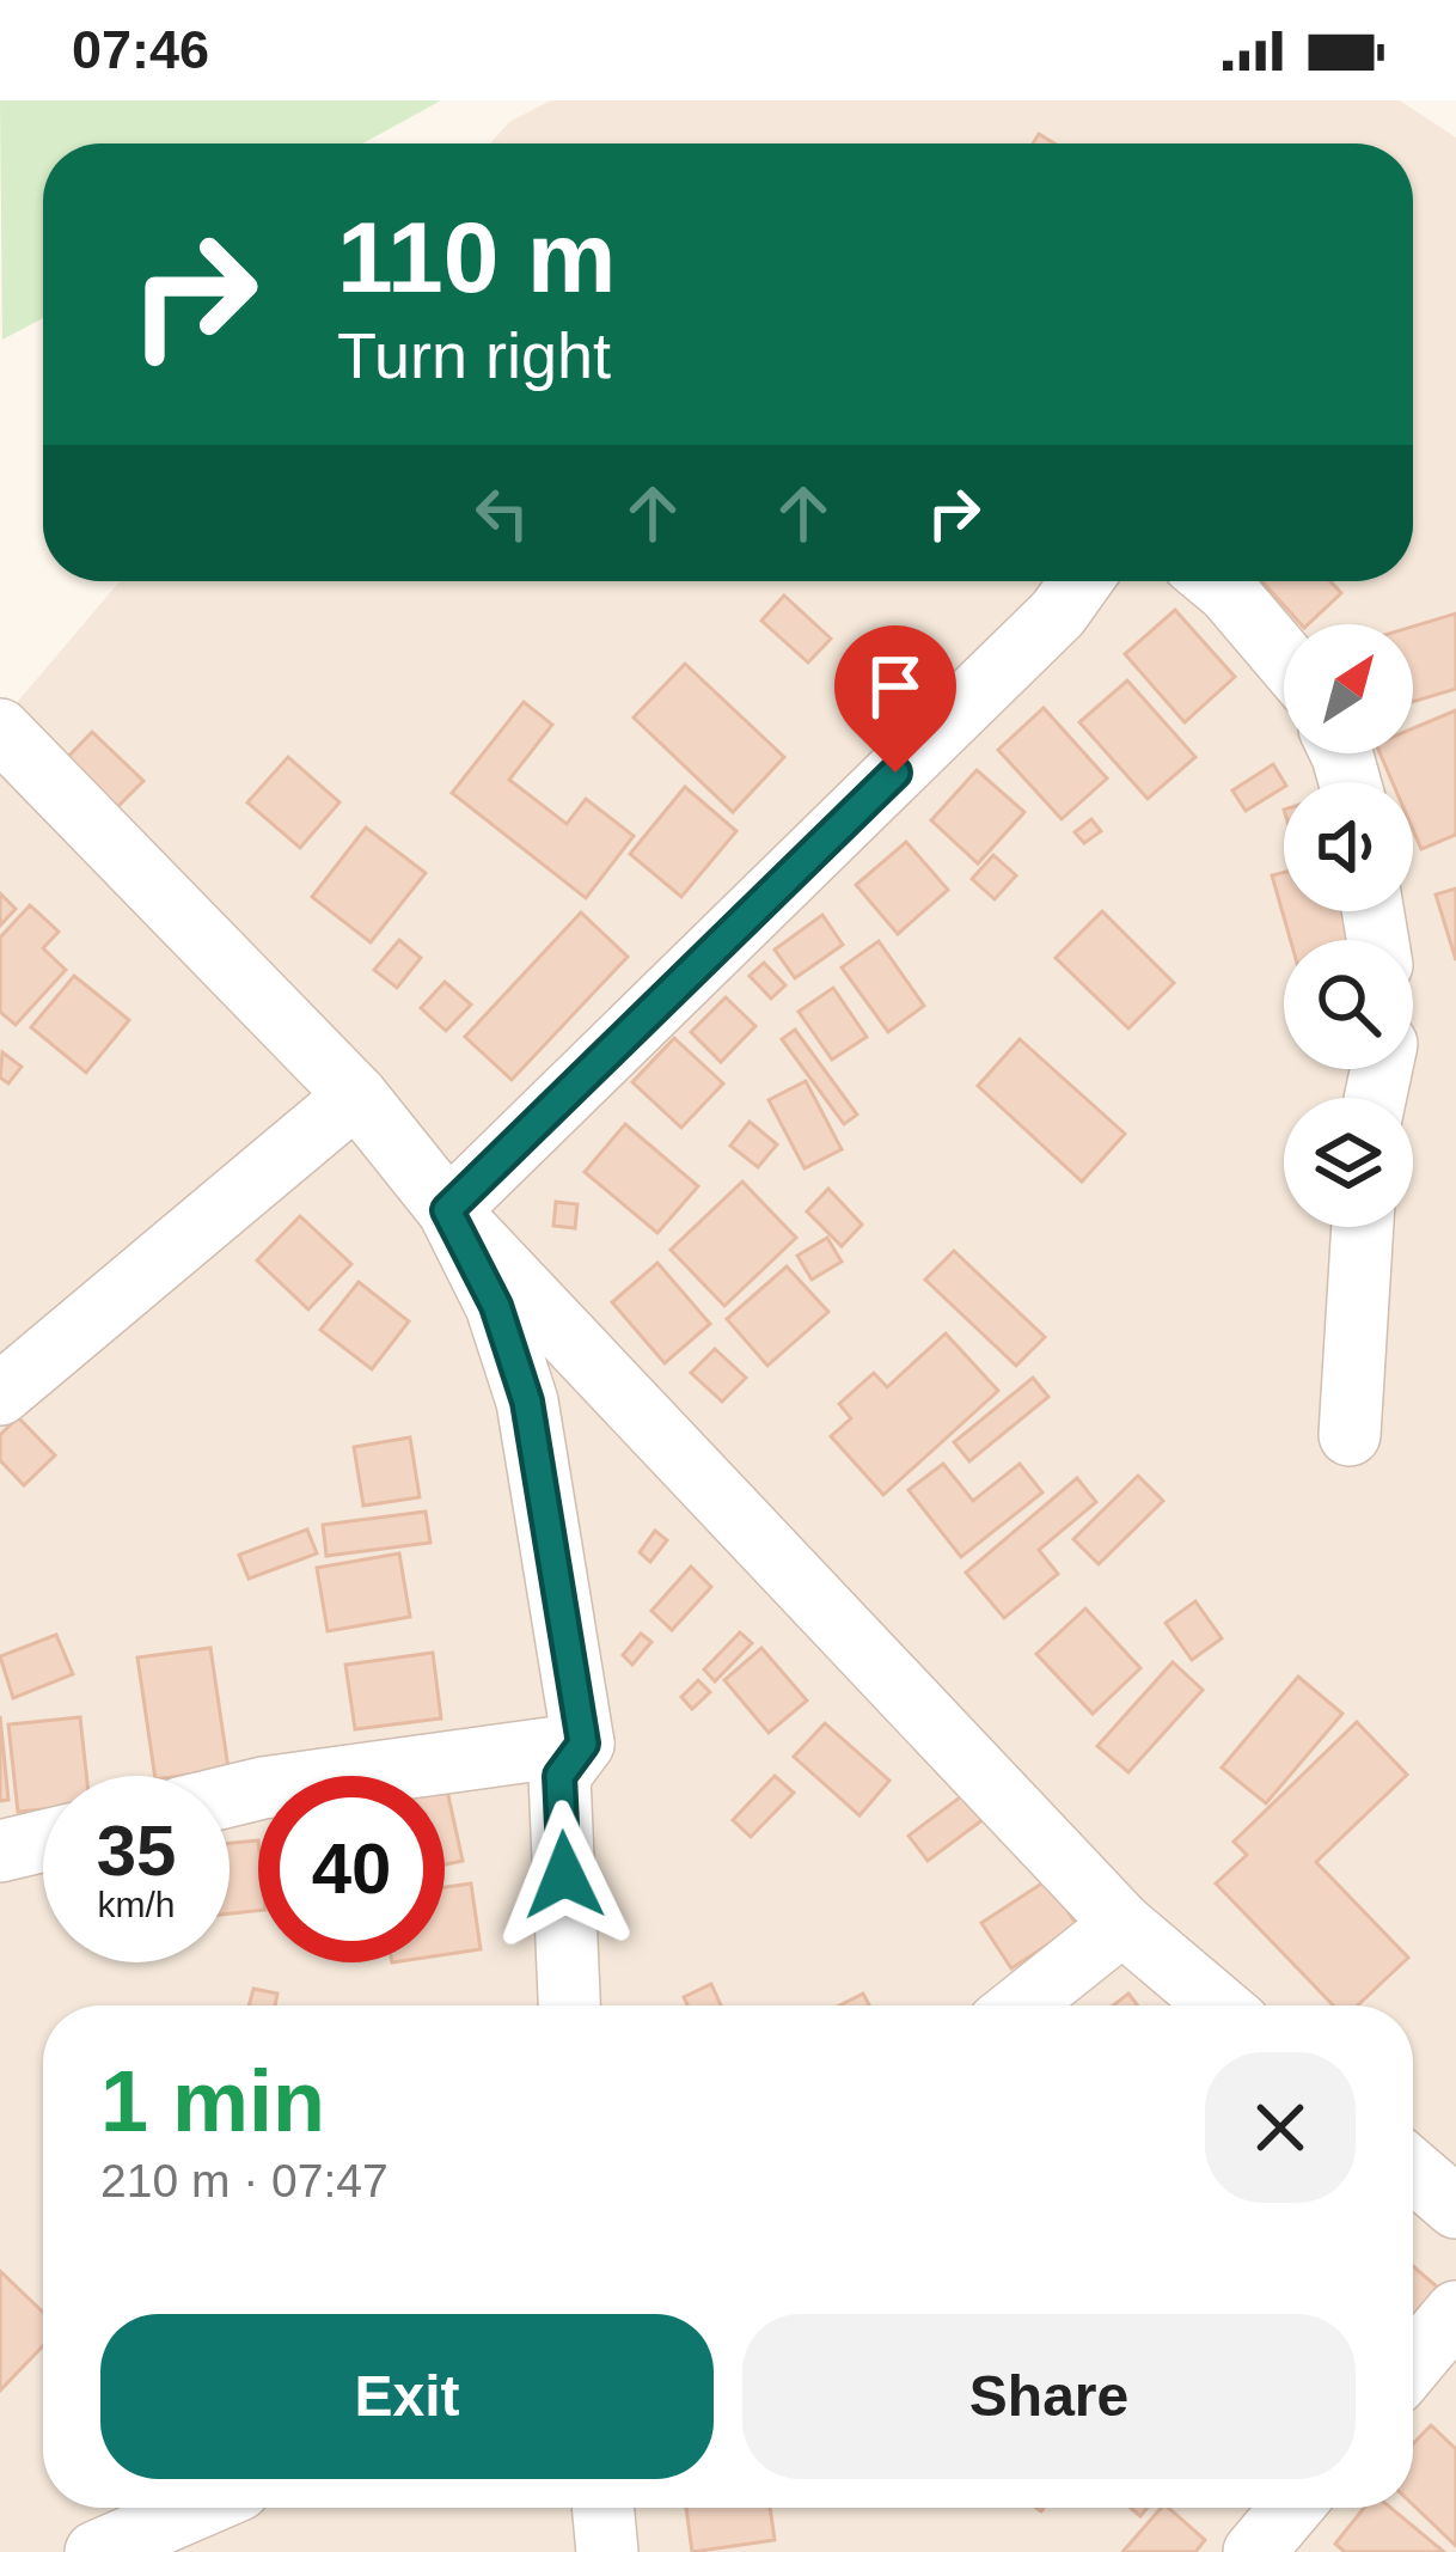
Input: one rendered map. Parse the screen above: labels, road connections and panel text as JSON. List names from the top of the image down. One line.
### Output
{"north":"top right","page":{"status":"07:46","turn":["110 m","Turn right"],"speed":"35 km/h","limit":"40","heading":["1 min","210 m · 07:47"],"buttons":["Exit","Share"]}}
